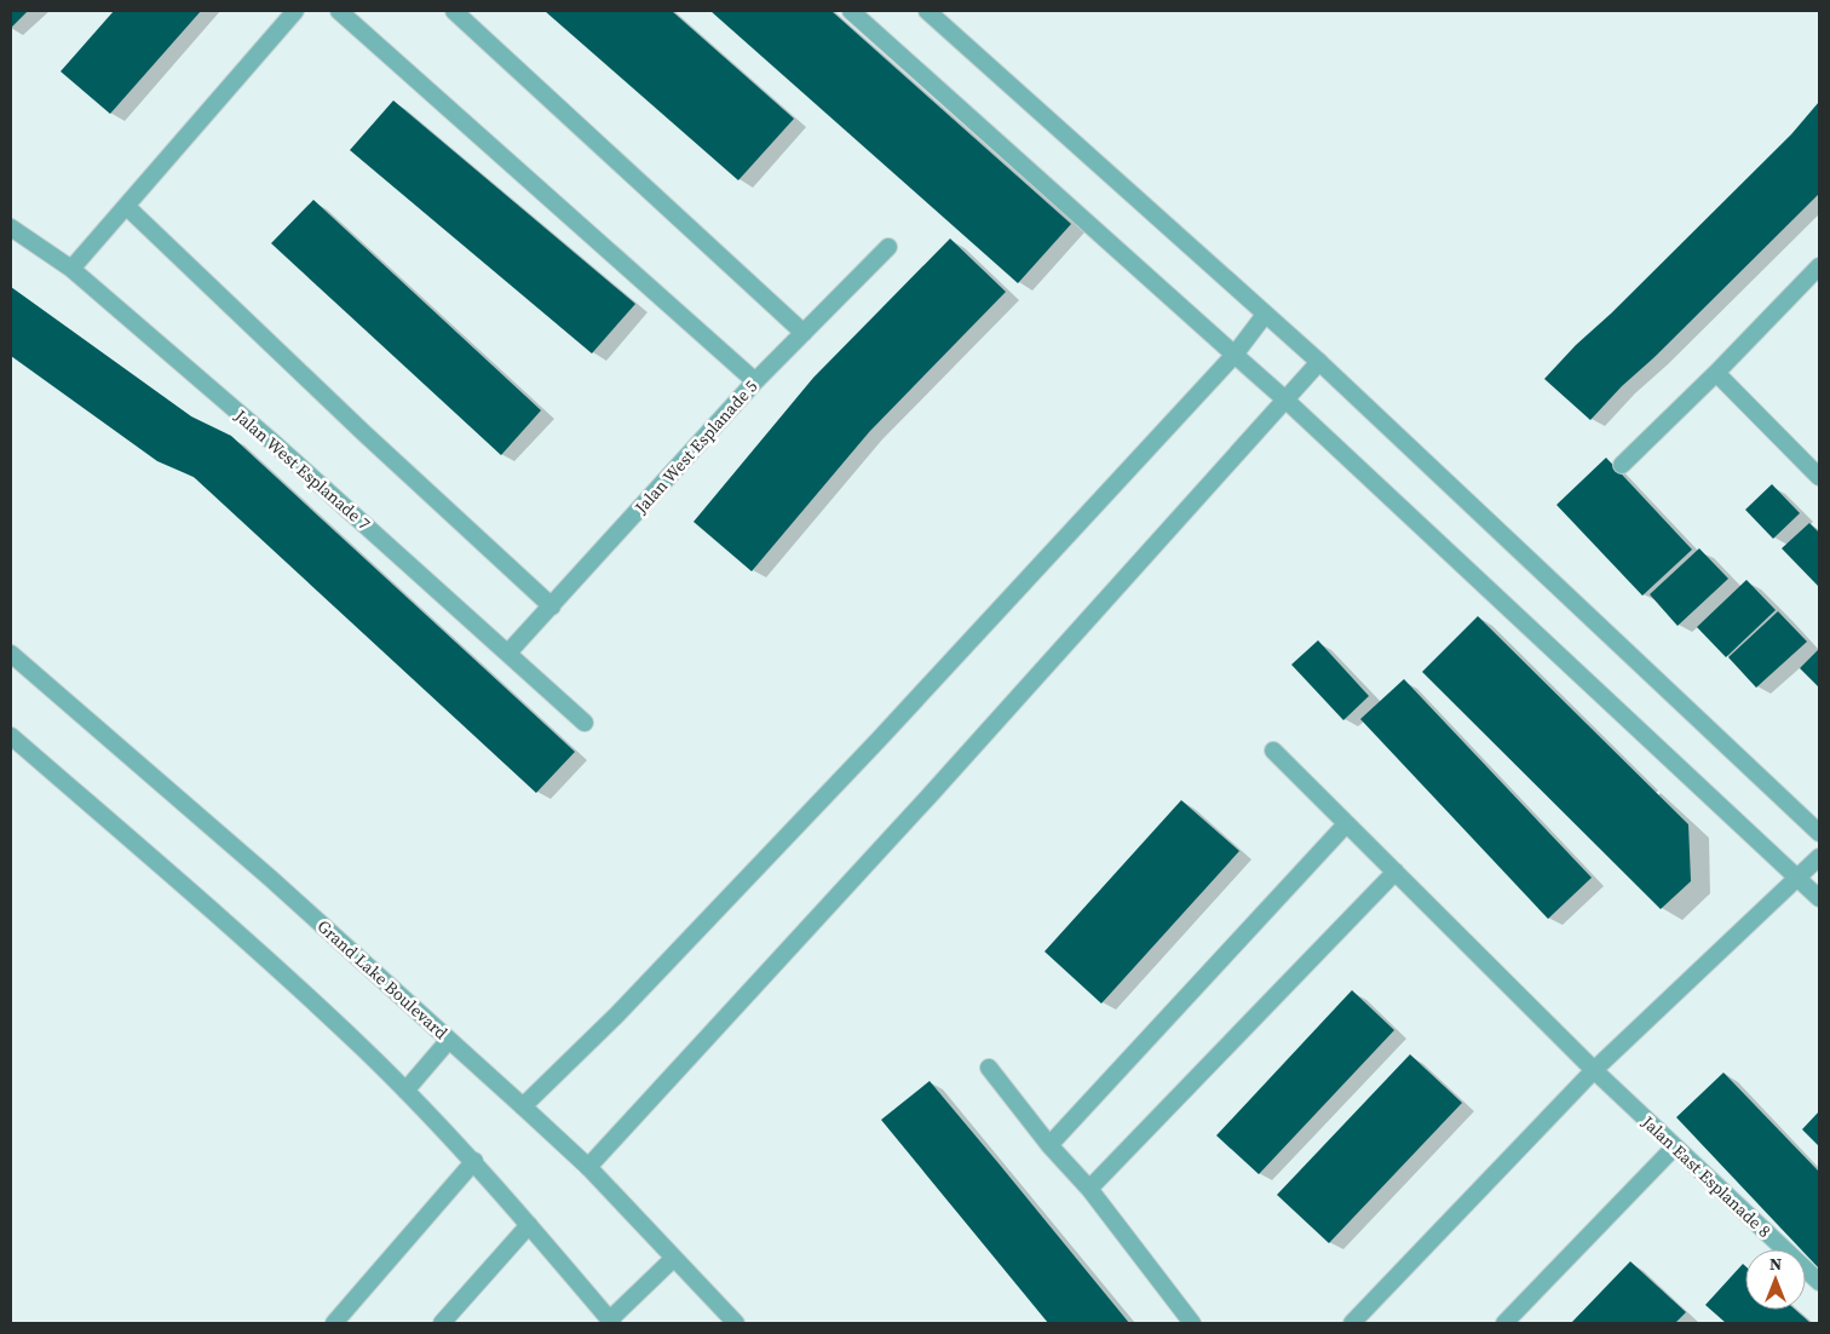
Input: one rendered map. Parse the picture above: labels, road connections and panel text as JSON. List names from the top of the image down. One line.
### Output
{"streets":{"street":["Jalan West Esplanade 5","Jalan West Esplanade 7","Grand Lake Boulevard","Jalan East Esplanade 8"]},"crossings":[["Jalan West Esplanade 5","Jalan West Esplanade 7"]],"north":"top"}
